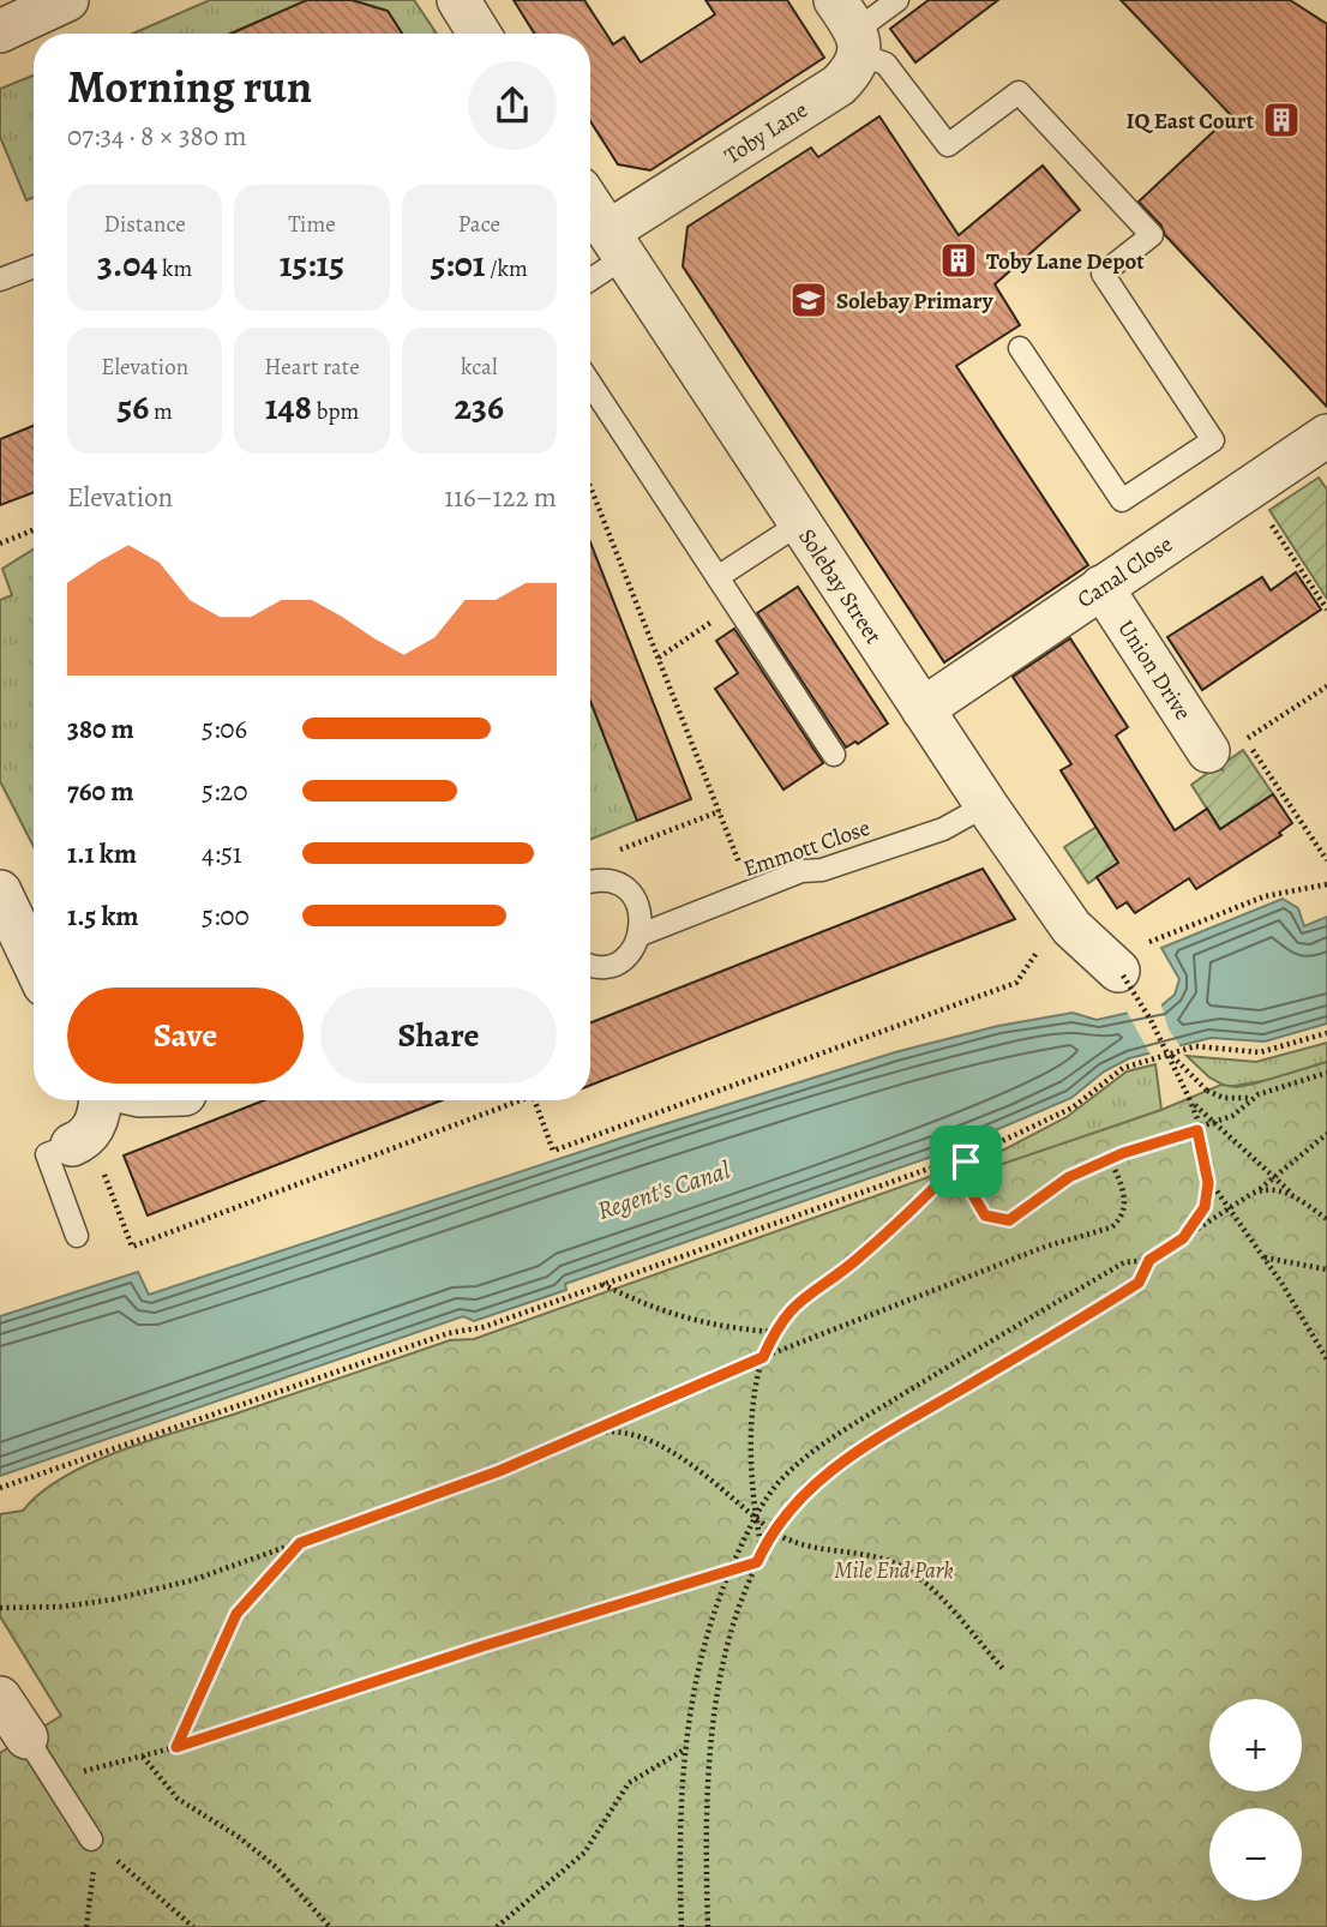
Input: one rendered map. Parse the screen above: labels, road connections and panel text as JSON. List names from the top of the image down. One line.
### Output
{"streets":{"street":["Toby Lane","Canal Close","Solebay Street","Union Drive"],"lane":["Emmott Close"]},"crossings":[["Toby Lane","Solebay Street"],["Canal Close","Solebay Street"],["Canal Close","Union Drive"],["Solebay Street","Emmott Close"]],"water":["Regent's Canal"],"parks":["Mile End Park"],"places":{"building":["IQ East Court","Toby Lane Depot"],"school or university":["Solebay Primary"]},"page":{"heading":["Morning run","07:34 · 8 × 380 m"],"stats":[["Distance","3.04 km"],["Time","15:15"],["Pace","5:01 /km"],["Elevation","56 m"],["Heart rate","148 bpm"],["kcal","236"]],"chart":["Elevation","116–122 m"],"list":[{"name":"380 m","note":"5:06"},{"name":"760 m","note":"5:20"},{"name":"1.1 km","note":"4:51"},{"name":"1.5 km","note":"5:00"}],"buttons":["Save","Share"],"map_buttons":["+","−"]}}
